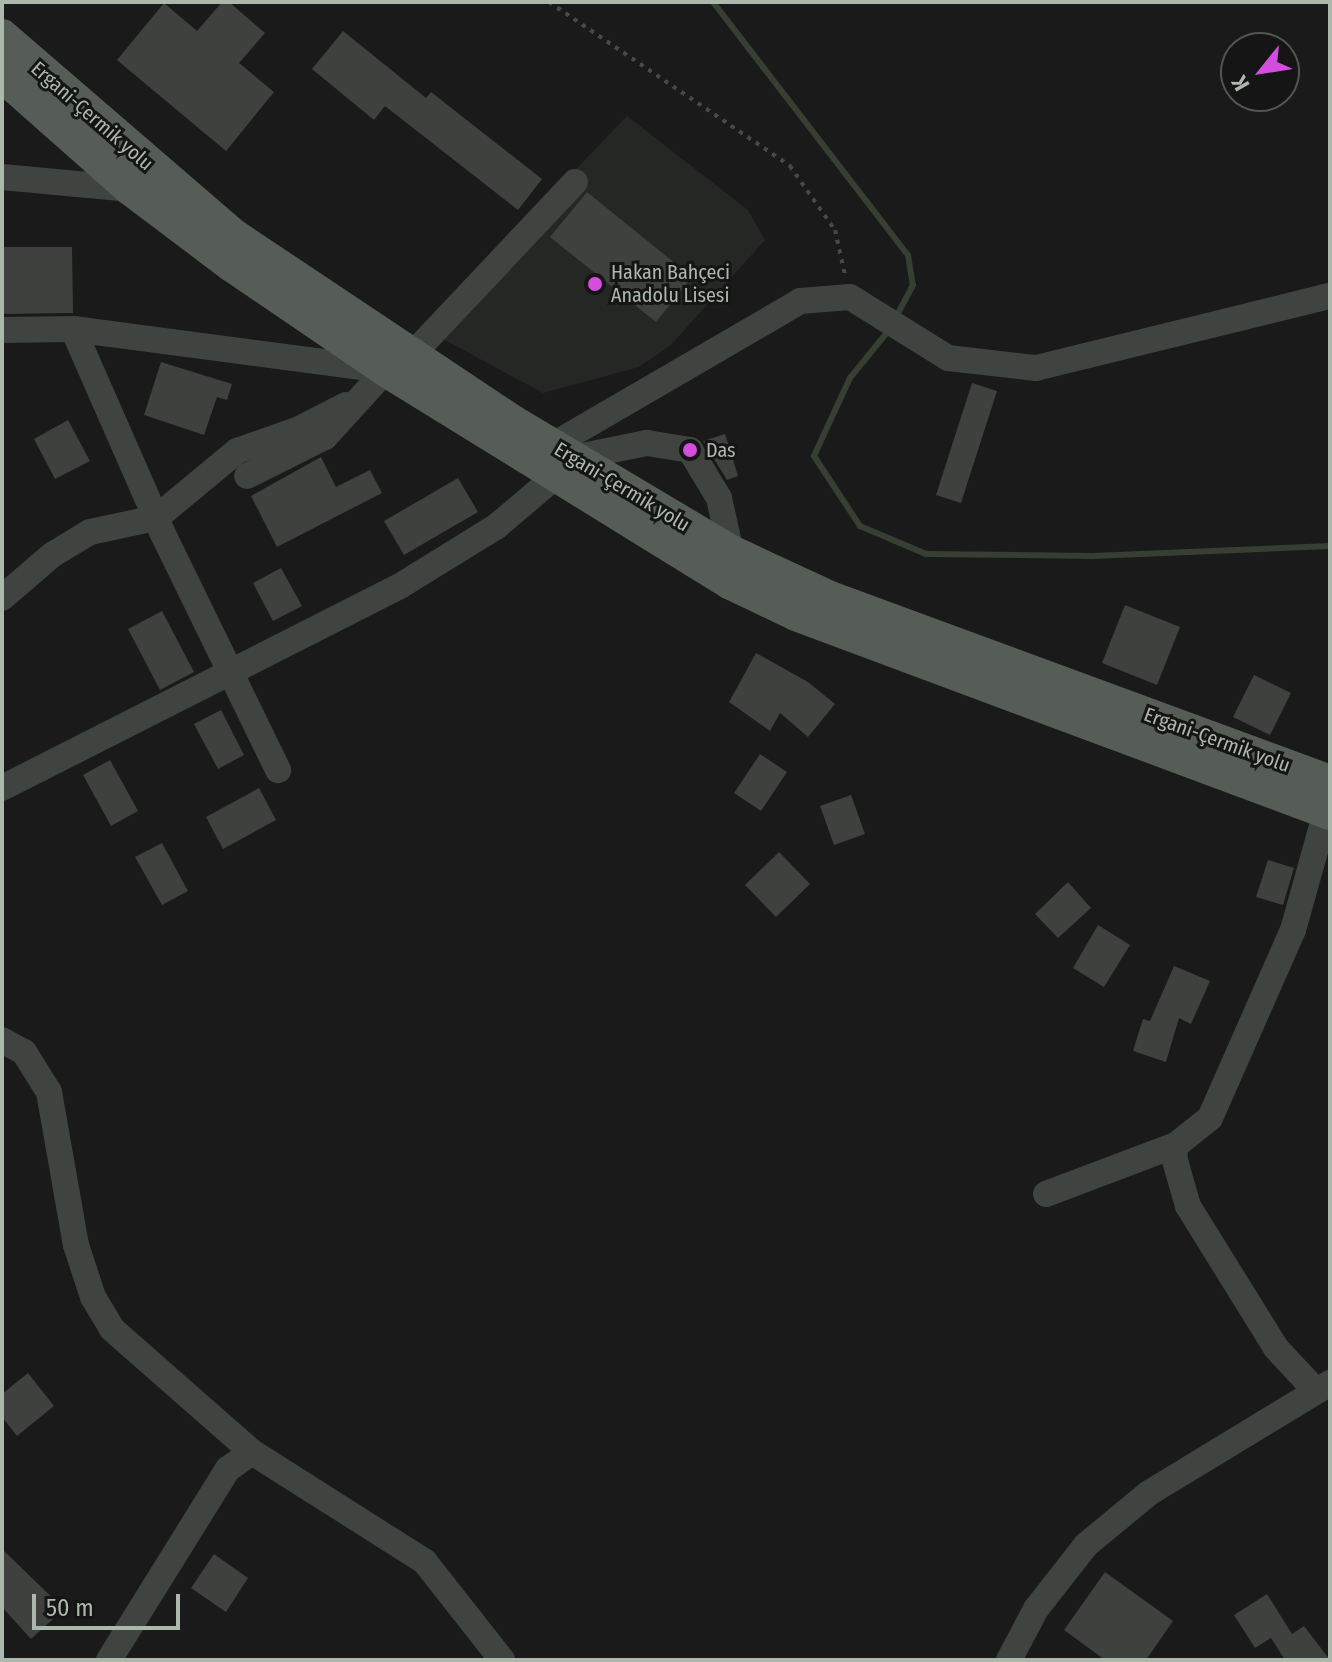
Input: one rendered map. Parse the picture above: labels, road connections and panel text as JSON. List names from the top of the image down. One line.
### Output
{"streets":{"main road":["Ergani-Çermik yolu"]},"places":["Hakan Bahçeci Anadolu Lisesi","Das"],"scale_bar":"50 m","north":"bottom left"}
